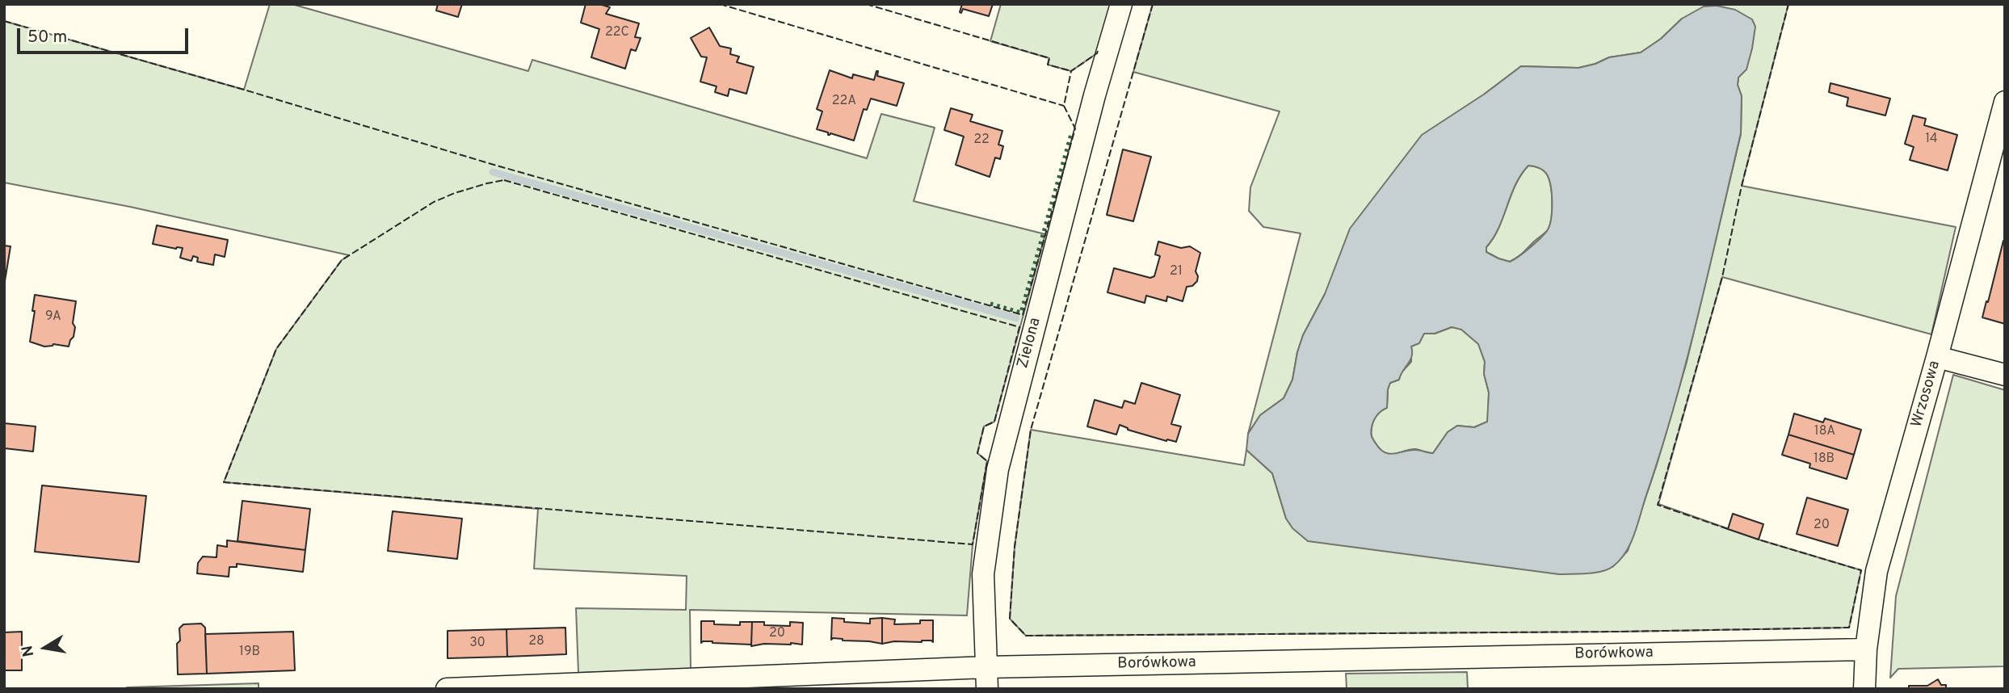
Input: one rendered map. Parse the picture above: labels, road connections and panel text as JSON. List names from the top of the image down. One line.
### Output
{"streets":{"street":["Zielona","Wrzosowa","Borówkowa"]},"crossings":[["Zielona","Borówkowa"],["Wrzosowa","Borówkowa"]],"house_numbers":["22C","22A","14","22","21","9A","18A","18B","20","20","28","30","19B"],"scale_bar":"50 m","north":"left"}
